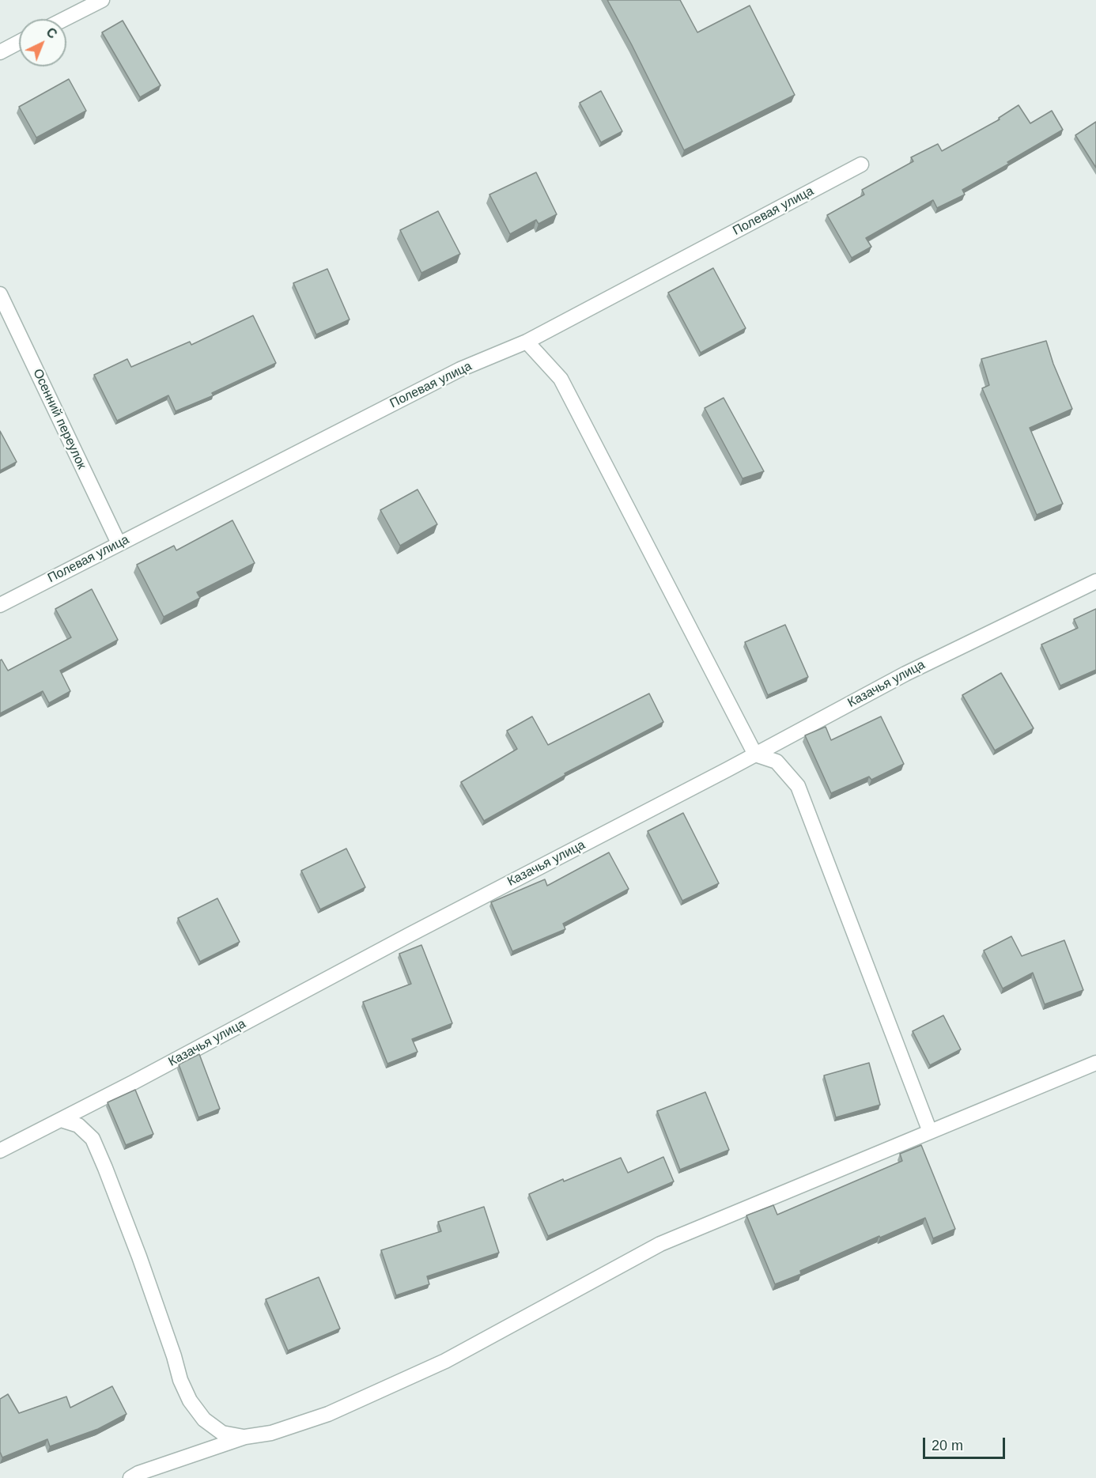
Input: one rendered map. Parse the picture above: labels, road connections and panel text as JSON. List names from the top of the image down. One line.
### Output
{"streets":{"street":["Полевая улица","Осенний переулок","Казачья улица"]},"crossings":[["Полевая улица","Осенний переулок"]],"scale_bar":"20 m","north":"top right"}
